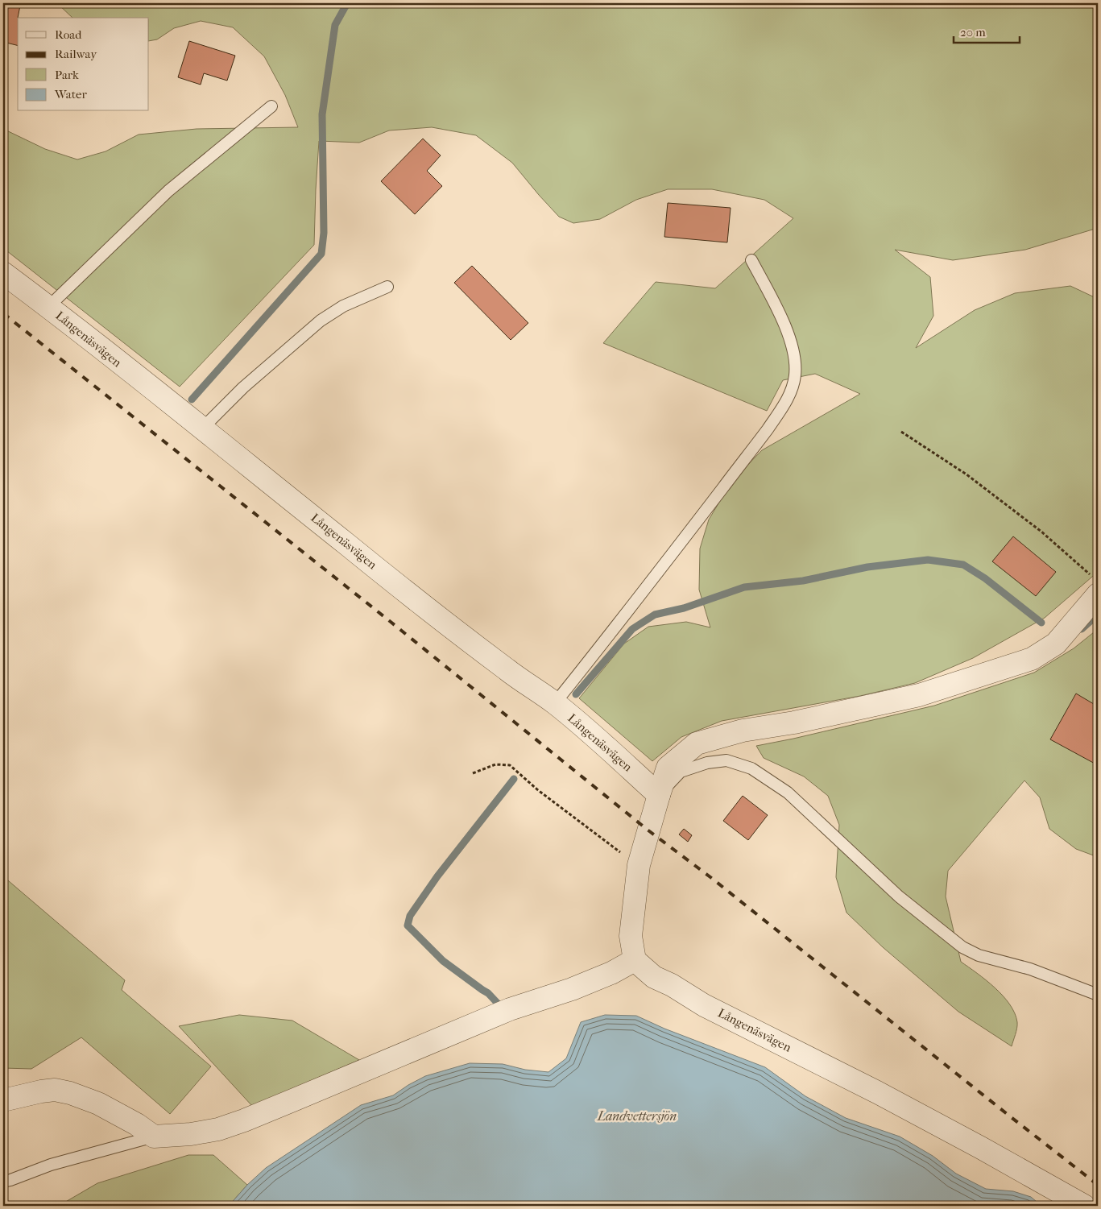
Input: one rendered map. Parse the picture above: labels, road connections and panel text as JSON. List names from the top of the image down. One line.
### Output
{"streets":{"street":["Långenäsvägen"]},"water":["Landvettersjön"],"legend":["Road","Railway","Park","Water"],"scale_bar":"20 m"}
